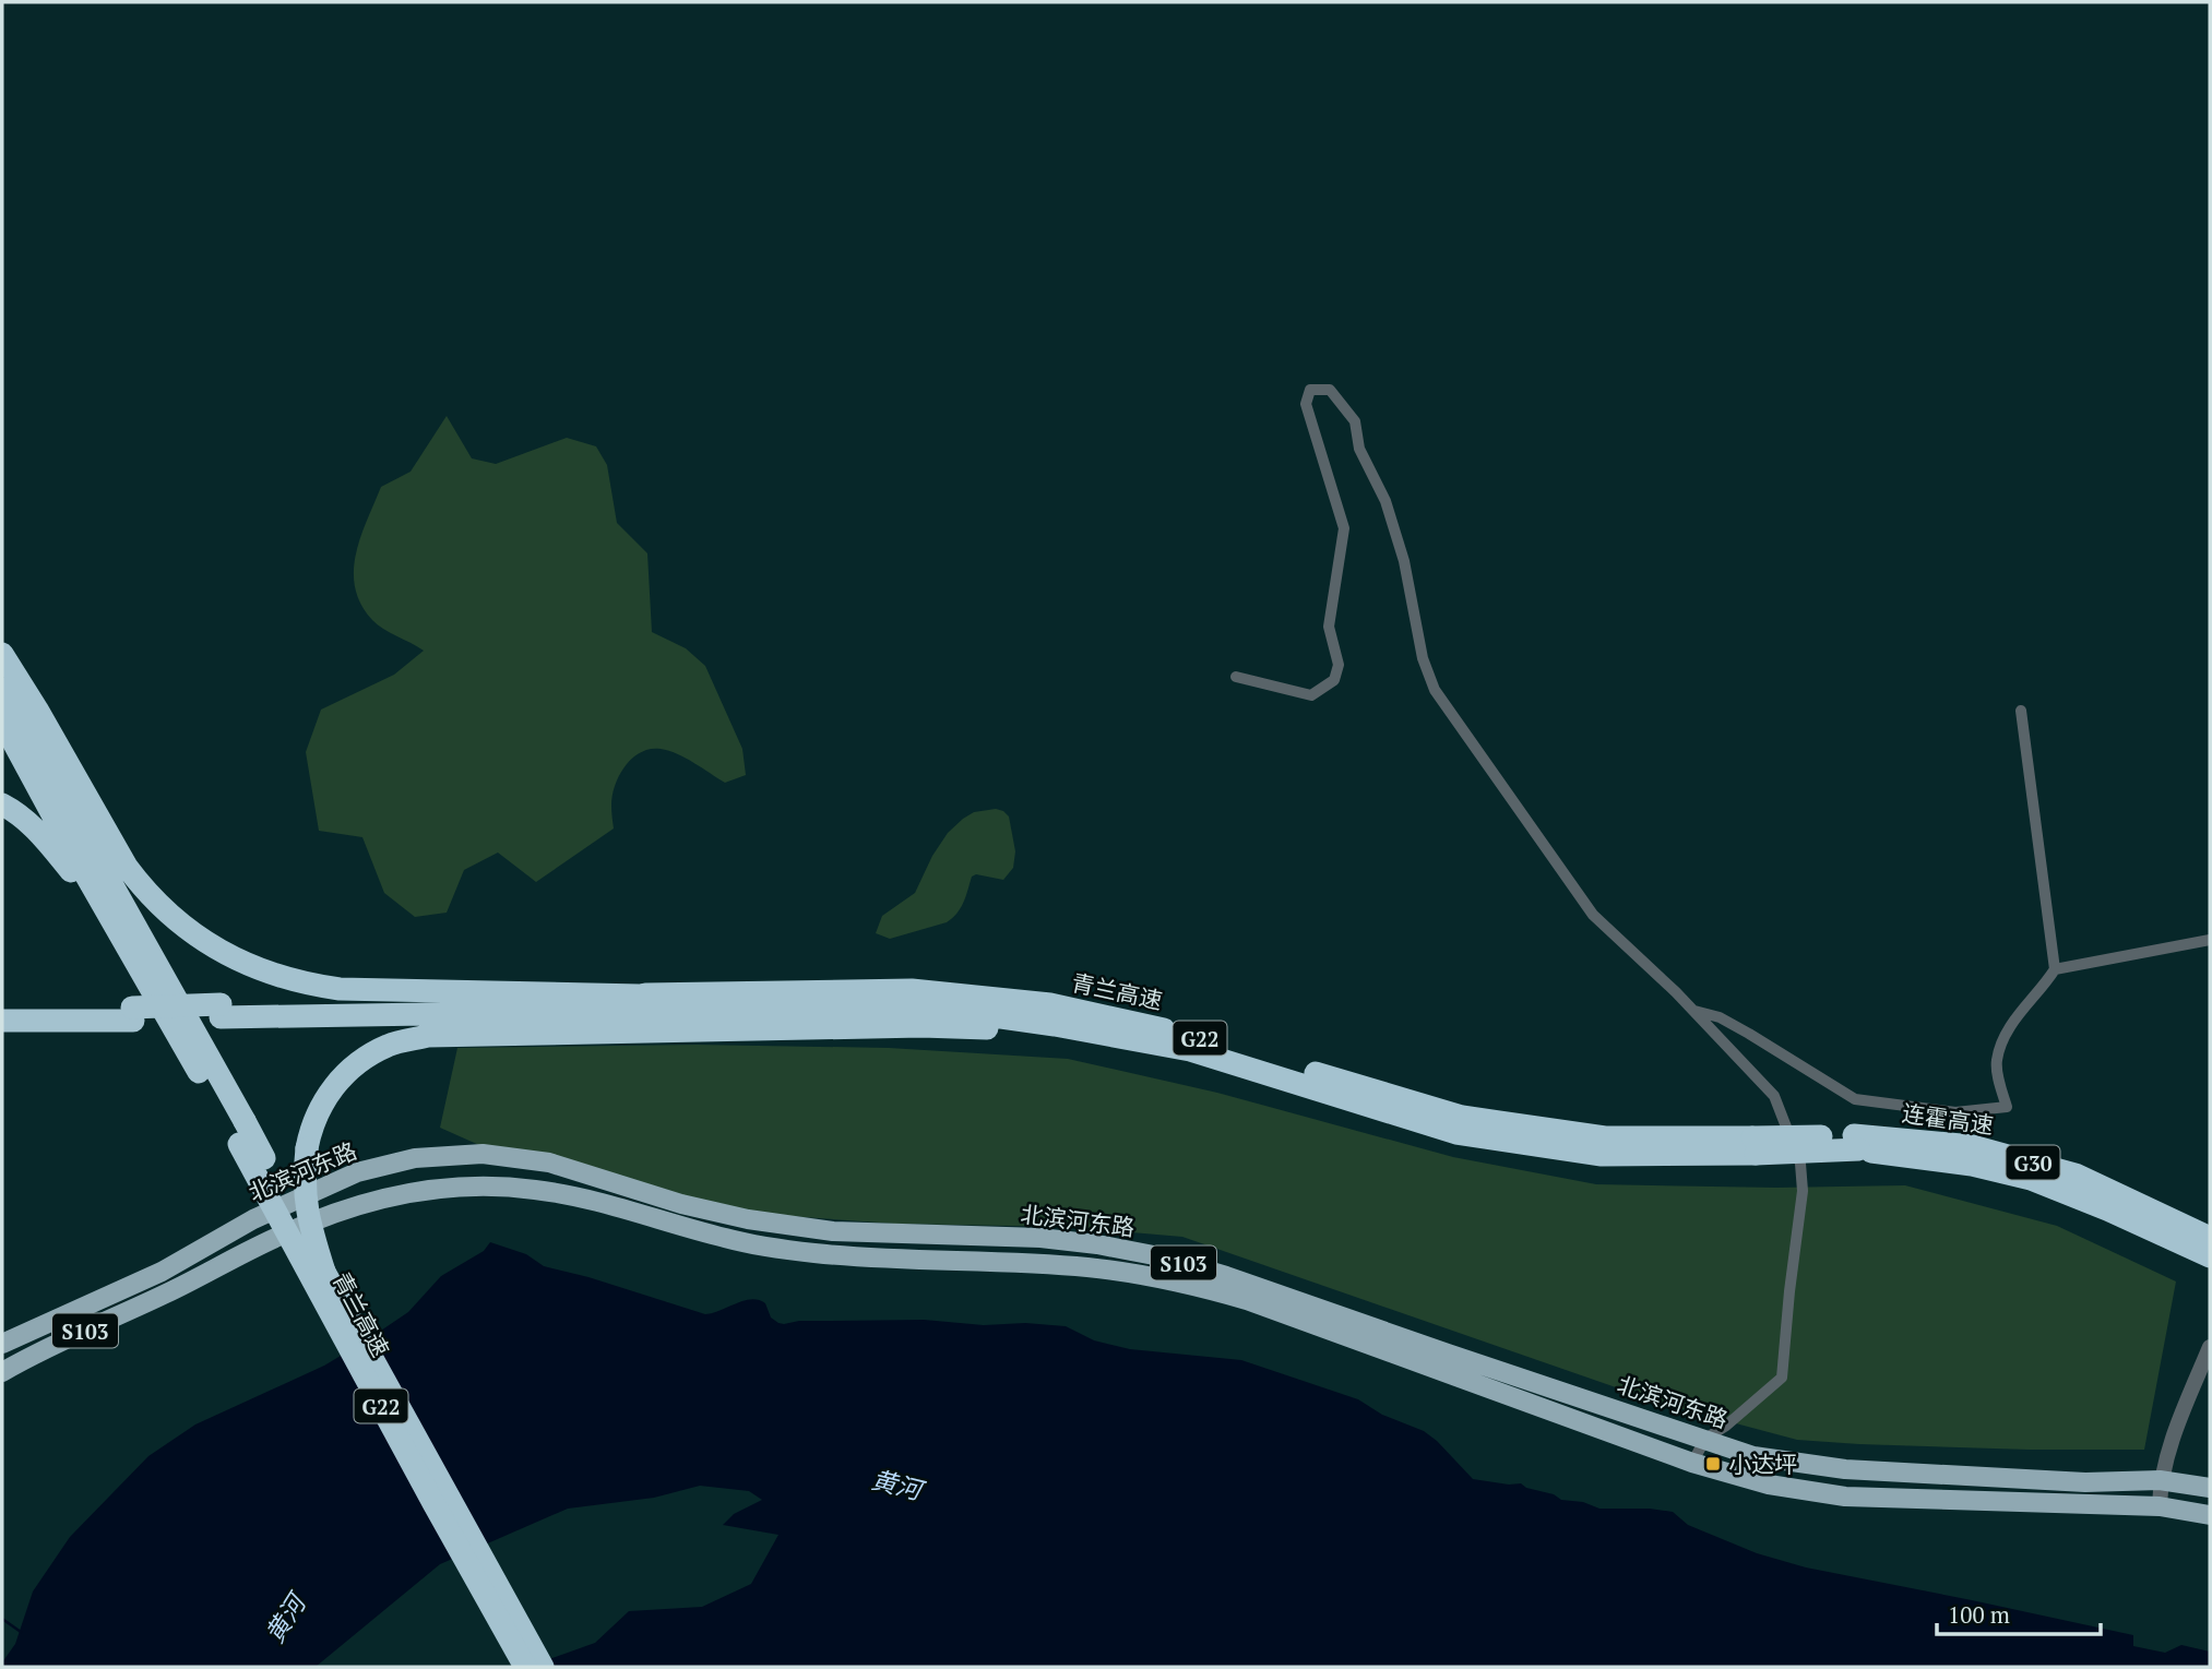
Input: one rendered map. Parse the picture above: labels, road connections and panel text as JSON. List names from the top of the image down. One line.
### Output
{"streets":{"highway":["青兰高速","G22","连霍高速","G30"],"main road":["北滨河东路","S103"]},"crossings":[["青兰高速","连霍高速"]],"water":["黄河"],"places":{"transit":["小达坪"]},"scale_bar":"100 m"}
